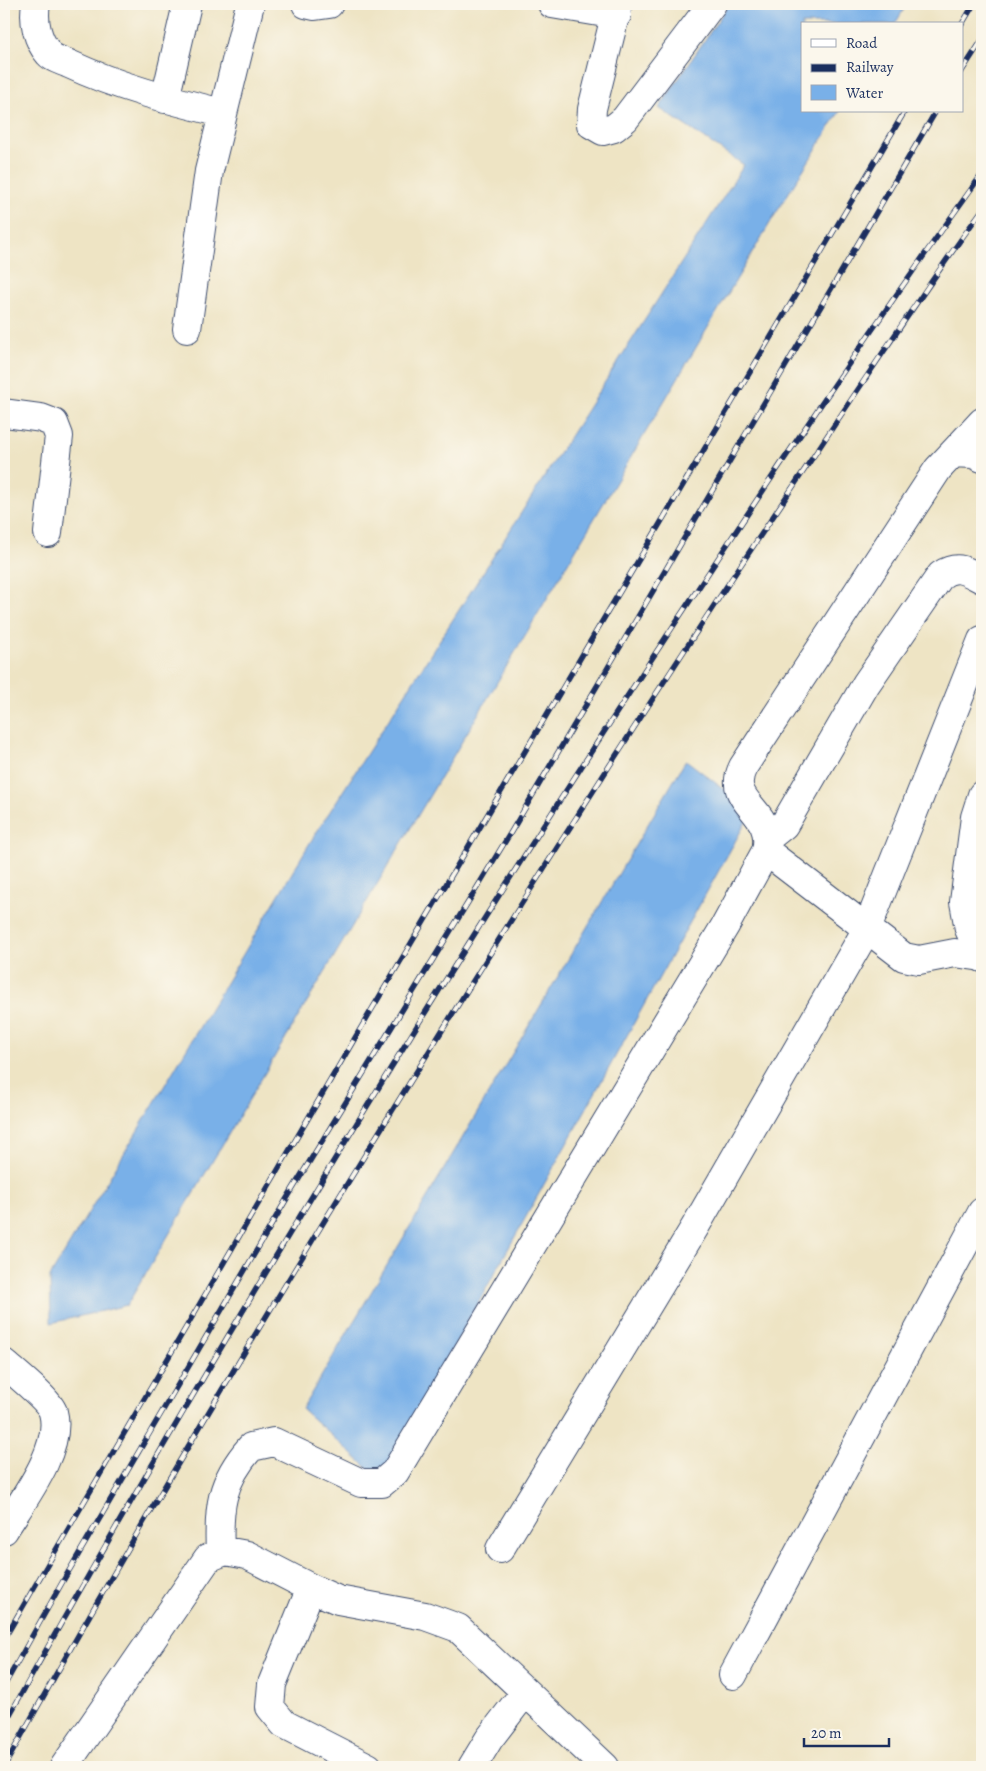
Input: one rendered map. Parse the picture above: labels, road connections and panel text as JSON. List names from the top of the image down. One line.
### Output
{"legend":["Road","Railway","Water"],"scale_bar":"20 m"}
